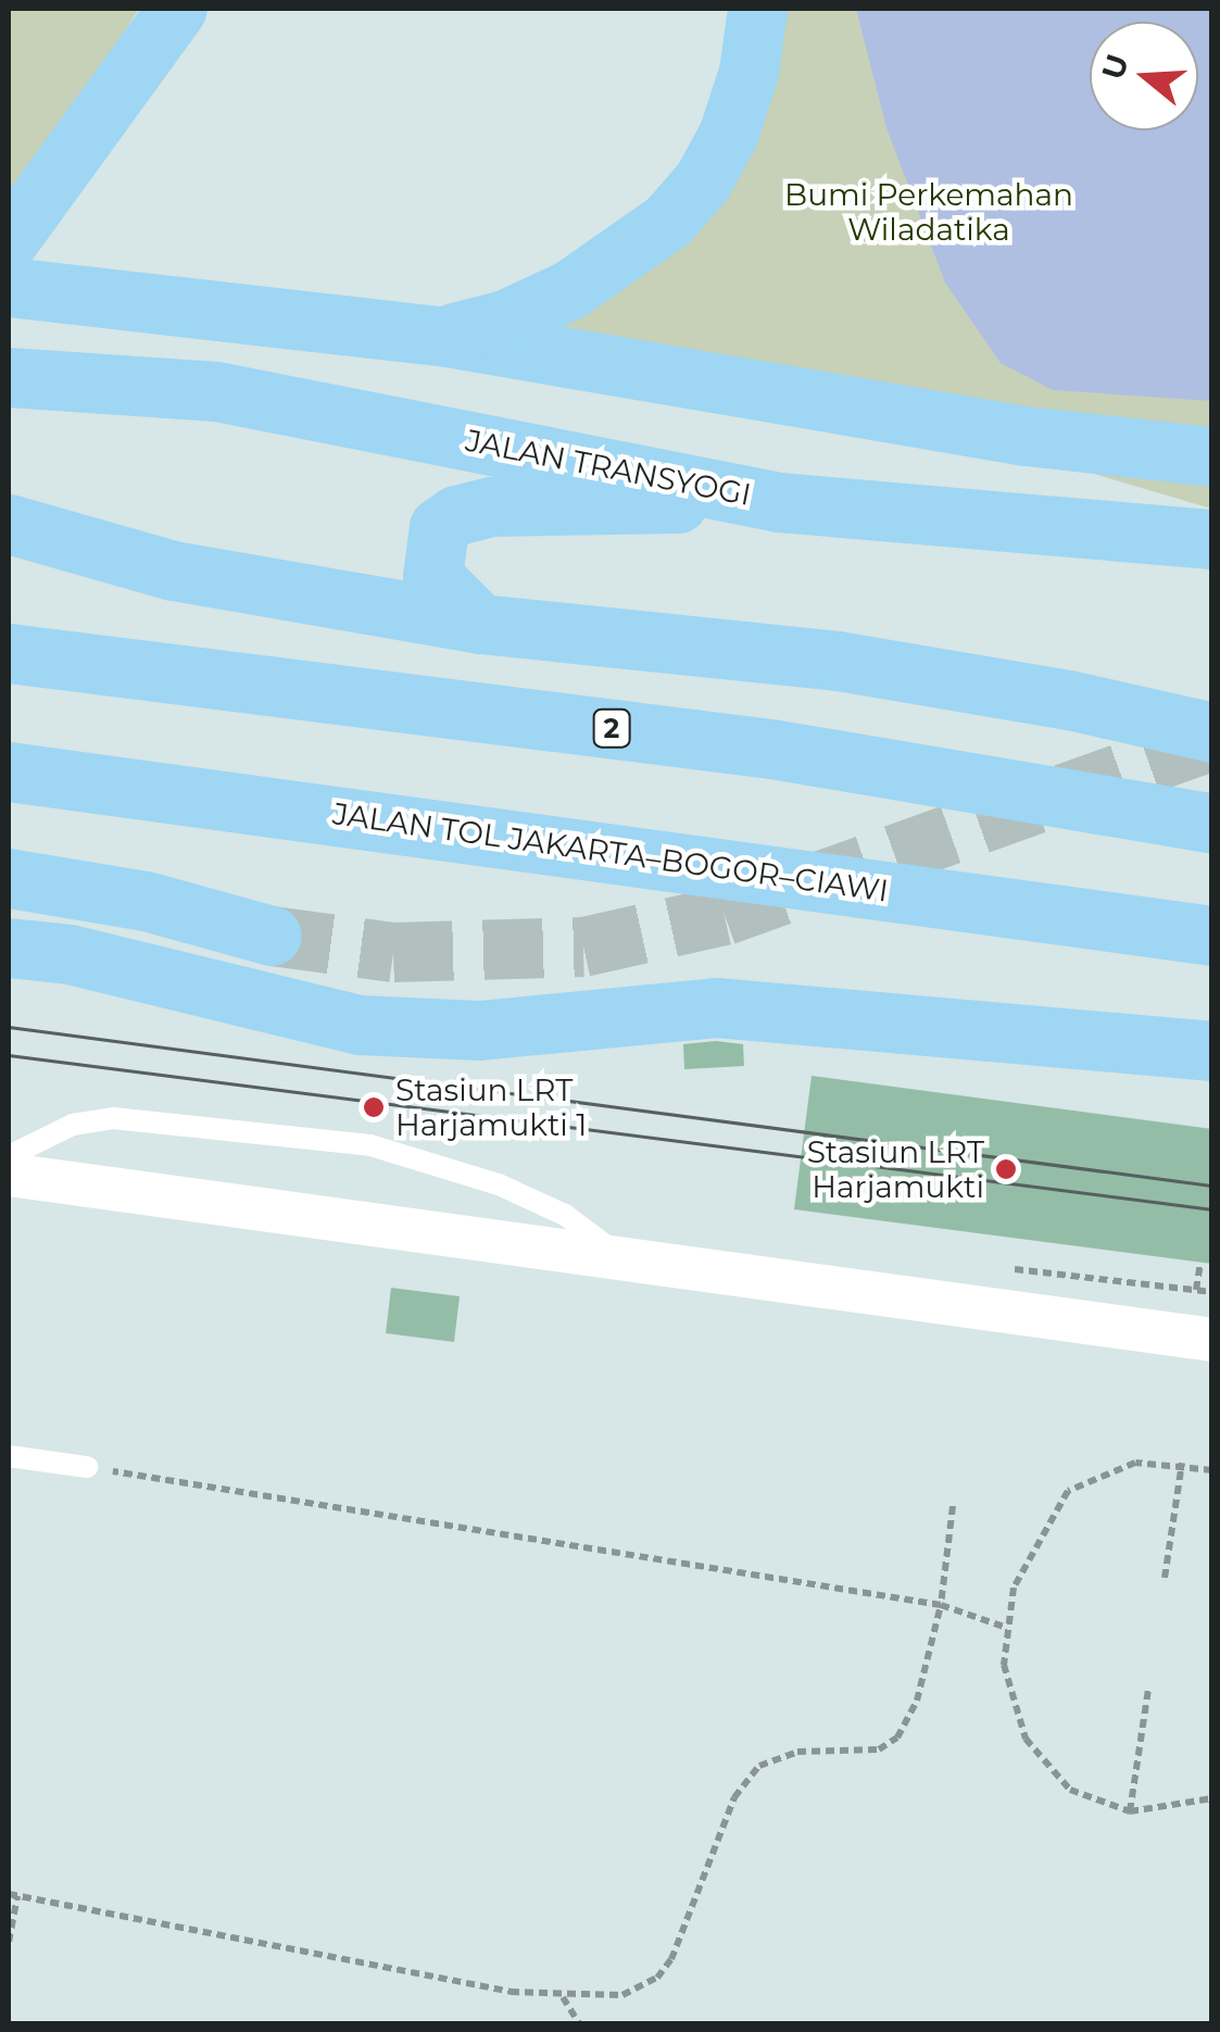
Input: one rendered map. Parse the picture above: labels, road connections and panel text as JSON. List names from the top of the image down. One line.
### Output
{"streets":{"highway":["JALAN TRANSYOGI","2","JALAN TOL JAKARTA–BOGOR–CIAWI"]},"parks":["Bumi Perkemahan Wiladatika"],"places":["Stasiun LRT Harjamukti 1","Stasiun LRT Harjamukti"],"north":"left"}
